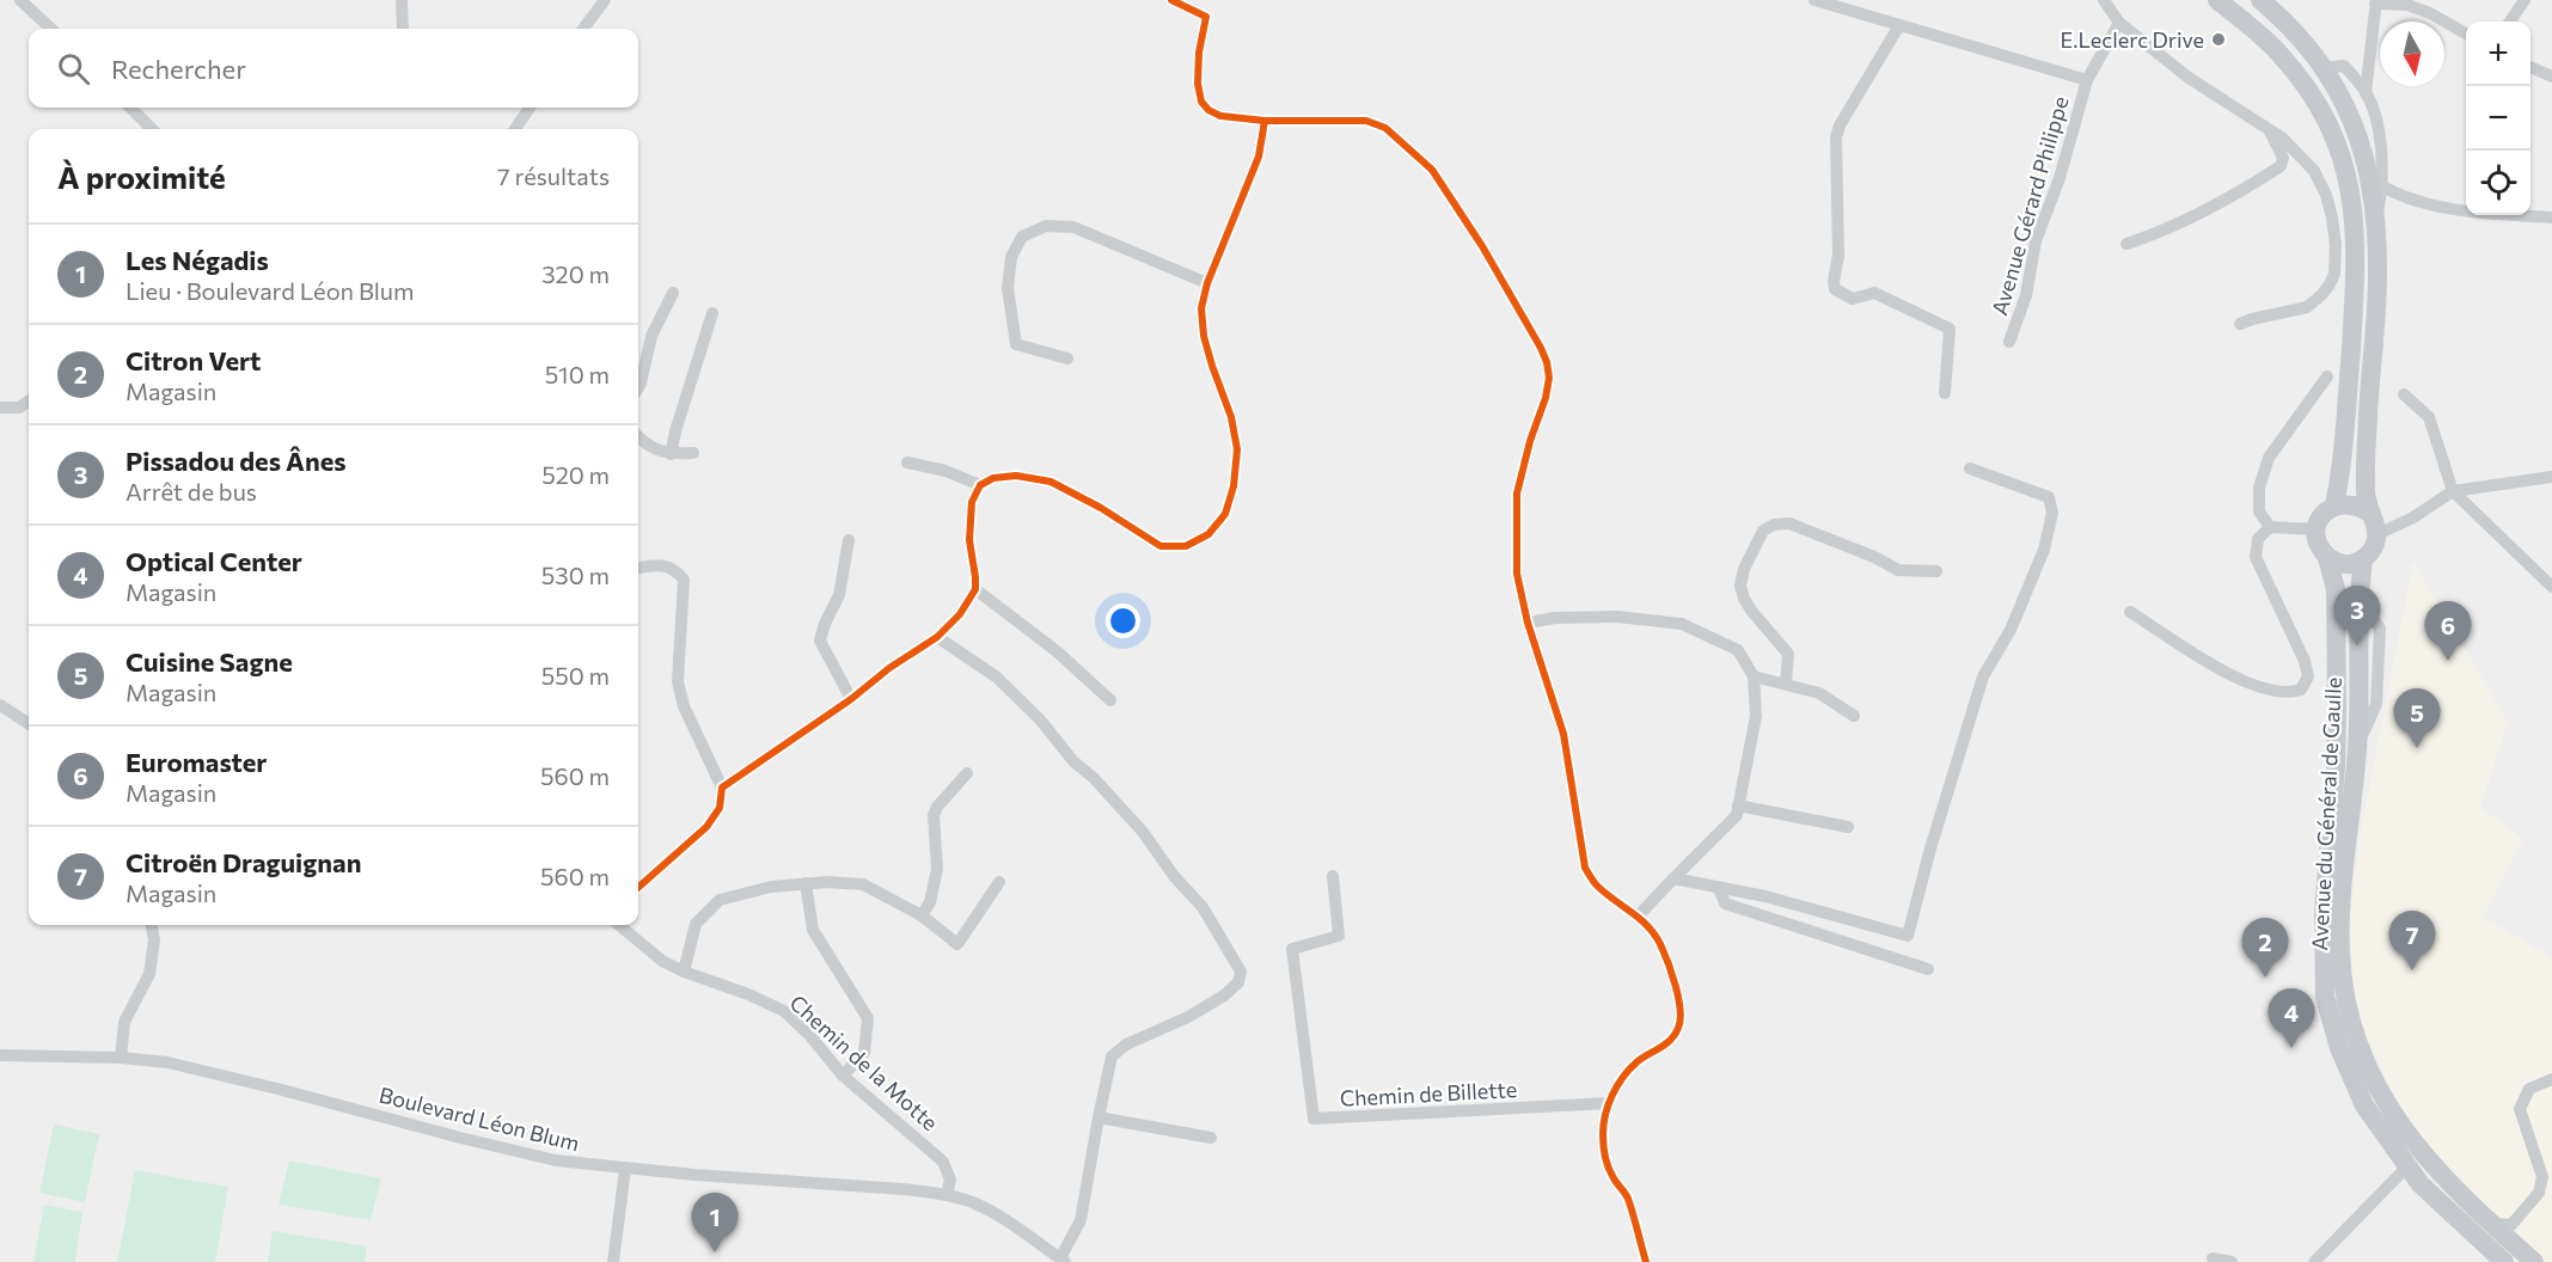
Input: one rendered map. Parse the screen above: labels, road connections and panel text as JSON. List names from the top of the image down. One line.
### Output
{"streets":{"main road":["Avenue du Général de Gaulle"],"street":["Avenue Gérard Philippe","Chemin de la Motte","Chemin de Billette","Boulevard Léon Blum"]},"crossings":[["Chemin de la Motte","Boulevard Léon Blum"]],"places":["E.Leclerc Drive"],"north":"bottom","page":{"map_buttons":["+","−"],"search":"Rechercher","heading":["À proximité","7 résultats"],"list":[{"mark":"1","name":"Les Négadis","note":"Lieu · Boulevard Léon Blum","value":"320 m"},{"mark":"2","name":"Citron Vert","note":"Magasin","value":"510 m"},{"mark":"3","name":"Pissadou des Ânes","note":"Arrêt de bus","value":"520 m"},{"mark":"4","name":"Optical Center","note":"Magasin","value":"530 m"},{"mark":"5","name":"Cuisine Sagne","note":"Magasin","value":"550 m"},{"mark":"6","name":"Euromaster","note":"Magasin","value":"560 m"},{"mark":"7","name":"Citroën Draguignan","note":"Magasin","value":"560 m"}],"pins":["3","6","5","7","2","4","1"]}}
